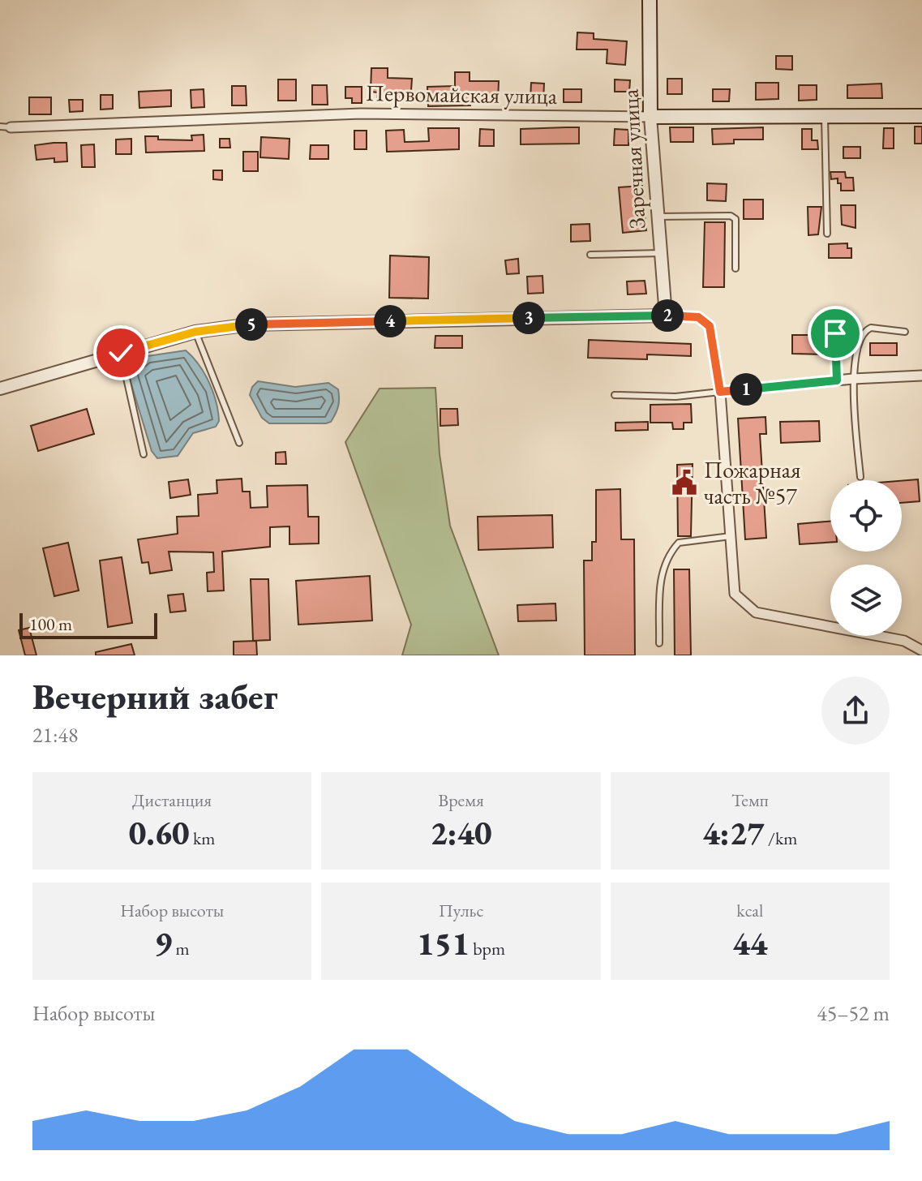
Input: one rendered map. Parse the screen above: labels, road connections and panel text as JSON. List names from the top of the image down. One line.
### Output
{"streets":{"main road":["Первомайская улица","Заречная улица"]},"crossings":[["Первомайская улица","Заречная улица"]],"places":{"public building":["Пожарная часть №57"]},"scale_bar":"100 m","page":{"pins":["2","3","4","5","1"],"scale":"100 m","heading":["Вечерний забег","21:48"],"stats":[["Дистанция","0.60 km"],["Время","2:40"],["Темп","4:27 /km"],["Набор высоты","9 m"],["Пульс","151 bpm"],["kcal","44"]],"chart":["Набор высоты","45–52 m"]}}
